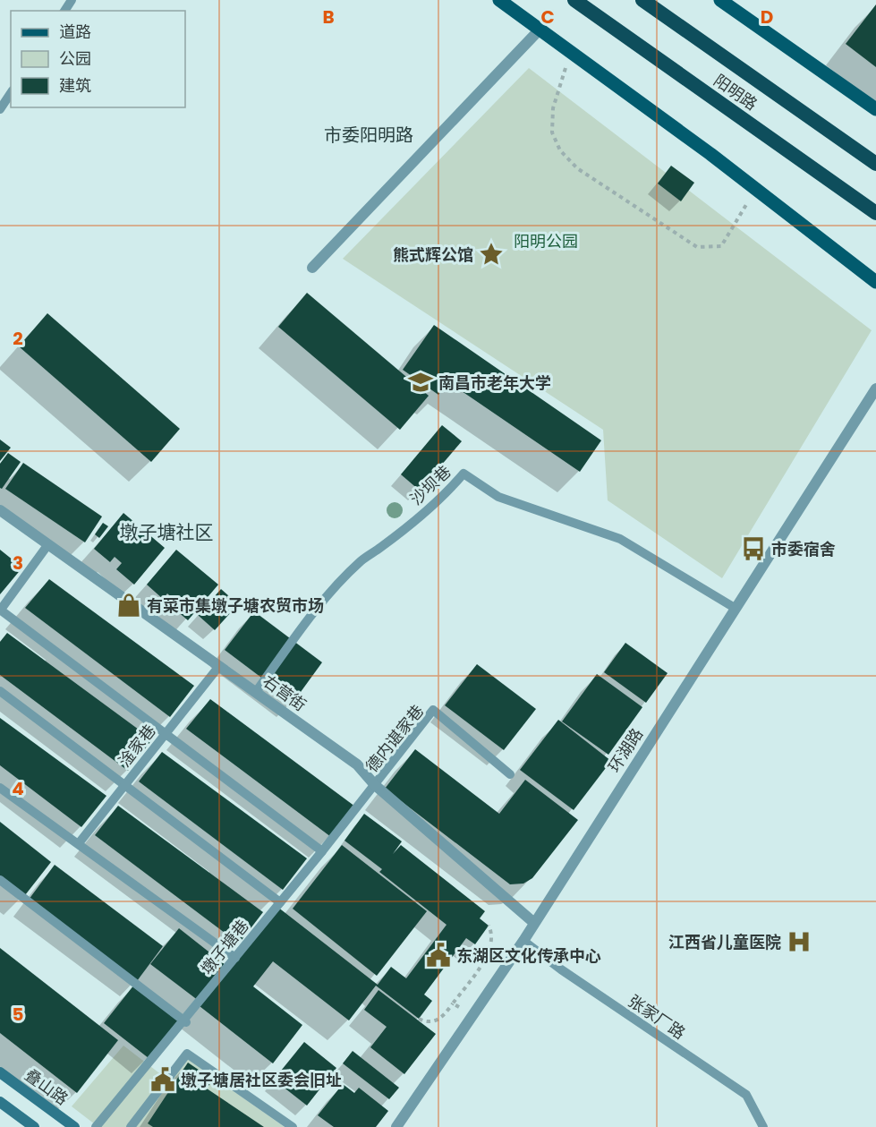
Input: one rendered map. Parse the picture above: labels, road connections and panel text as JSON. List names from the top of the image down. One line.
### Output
{"streets":{"highway":["阳明路"],"main road":["叠山路"],"street":["右营街","环湖路"],"lane":["沙坝巷","德内谌家巷","淦家巷","墩子塘巷","张家厂路"]},"crossings":[["沙坝巷","右营街"],["沙坝巷","环湖路"],["右营街","德内谌家巷"],["右营街","淦家巷"],["右营街","环湖路"],["右营街","墩子塘巷"],["德内谌家巷","墩子塘巷"],["环湖路","张家厂路"]],"districts":["市委阳明路","墩子塘社区"],"parks":["阳明公园"],"places":{"place":["熊式辉公馆"],"school or university":["南昌市老年大学"],"bus stop":["市委宿舍"],"shop":["有菜市集墩子塘农贸市场"],"hospital":["江西省儿童医院"],"public building":["东湖区文化传承中心","墩子塘居社区委会旧址"]},"legend":["道路","公园","建筑"],"grid":{"columns":["B","C","D"],"rows":["2","3","4","5"]}}
